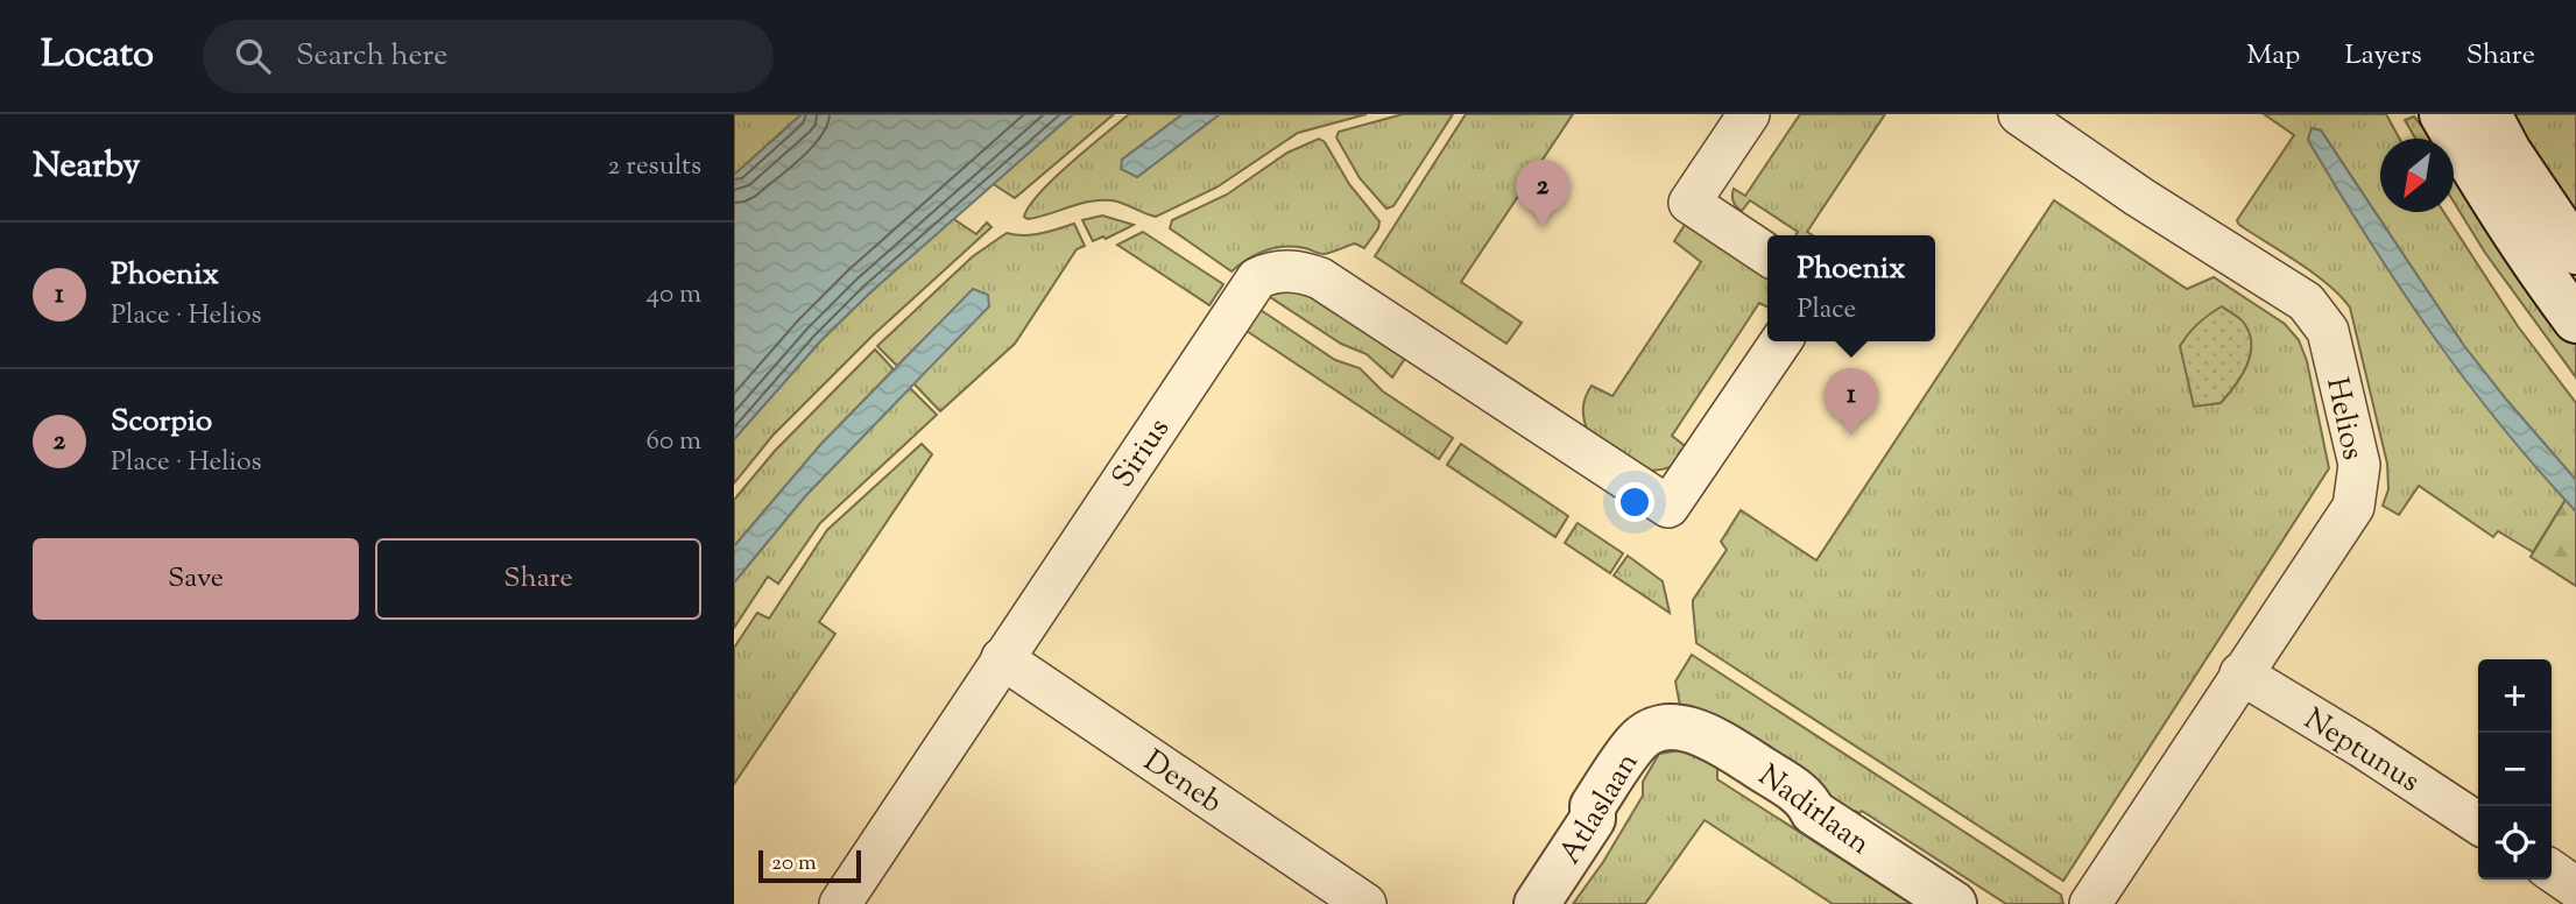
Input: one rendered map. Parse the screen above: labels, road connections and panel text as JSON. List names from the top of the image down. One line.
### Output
{"streets":{"street":["Helios","Sirius","Neptunus","Deneb","Atlaslaan","Nadirlaan"]},"crossings":[["Helios","Neptunus"],["Sirius","Deneb"],["Atlaslaan","Nadirlaan"]],"scale_bar":"20 m","north":"bottom left","page":{"header":"Locato","search":"Search here","nav":["Map","Layers","Share"],"heading":["Nearby","2 results"],"pins":["2","1"],"list":[{"mark":"1","name":"Phoenix","note":"Place · Helios","value":"40 m"},{"mark":"2","name":"Scorpio","note":"Place · Helios","value":"60 m"}],"popup":["Phoenix","Place"],"buttons":["Save","Share"],"map_buttons":["+","−"],"scale":"20 m"}}
